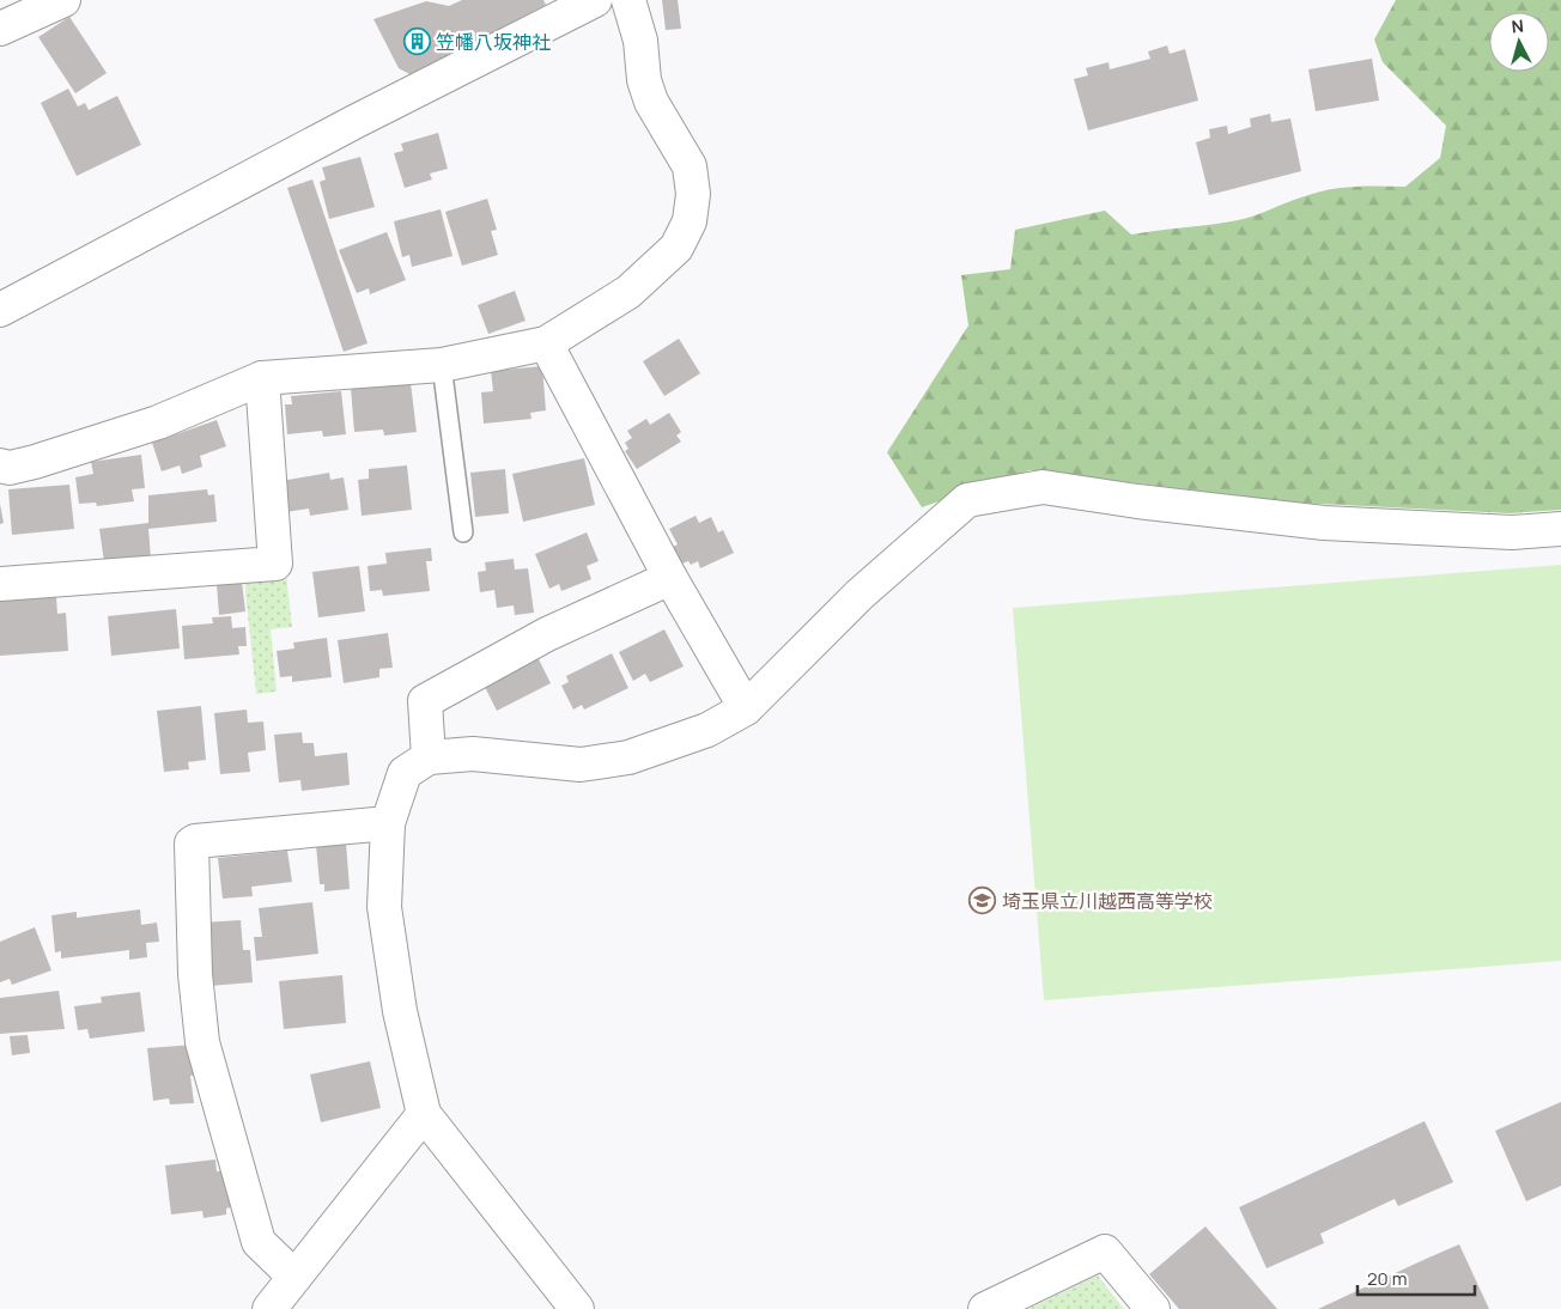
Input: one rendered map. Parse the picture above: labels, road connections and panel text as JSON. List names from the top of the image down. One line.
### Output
{"places":{"building":["笠幡八坂神社"],"school or university":["埼玉県立川越西高等学校"]},"scale_bar":"20 m","north":"top"}
